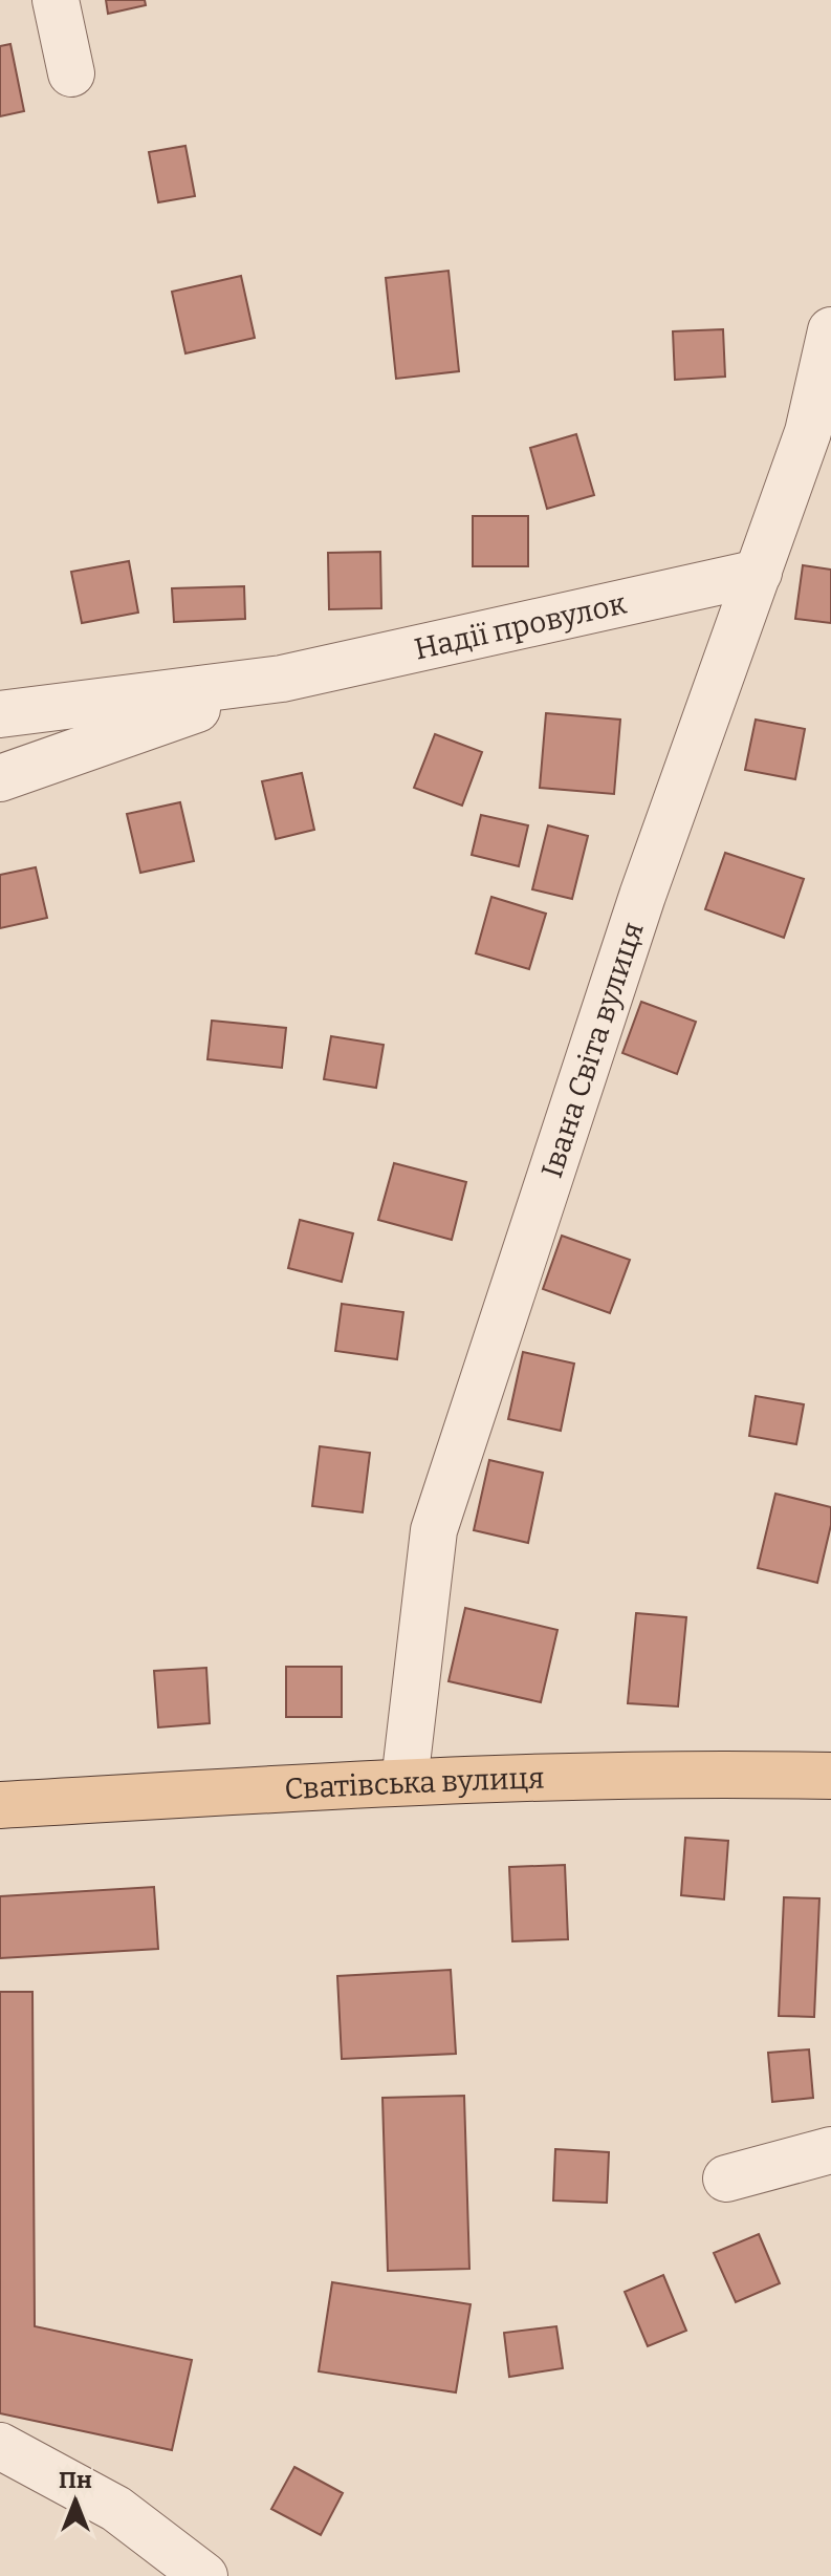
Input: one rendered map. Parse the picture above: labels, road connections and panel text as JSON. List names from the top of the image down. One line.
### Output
{"streets":{"main road":["Сватівська вулиця"],"street":["Надії провулок","Івана Світа вулиця"]},"crossings":[["Надії провулок","Івана Світа вулиця"],["Івана Світа вулиця","Сватівська вулиця"]],"north":"top"}
